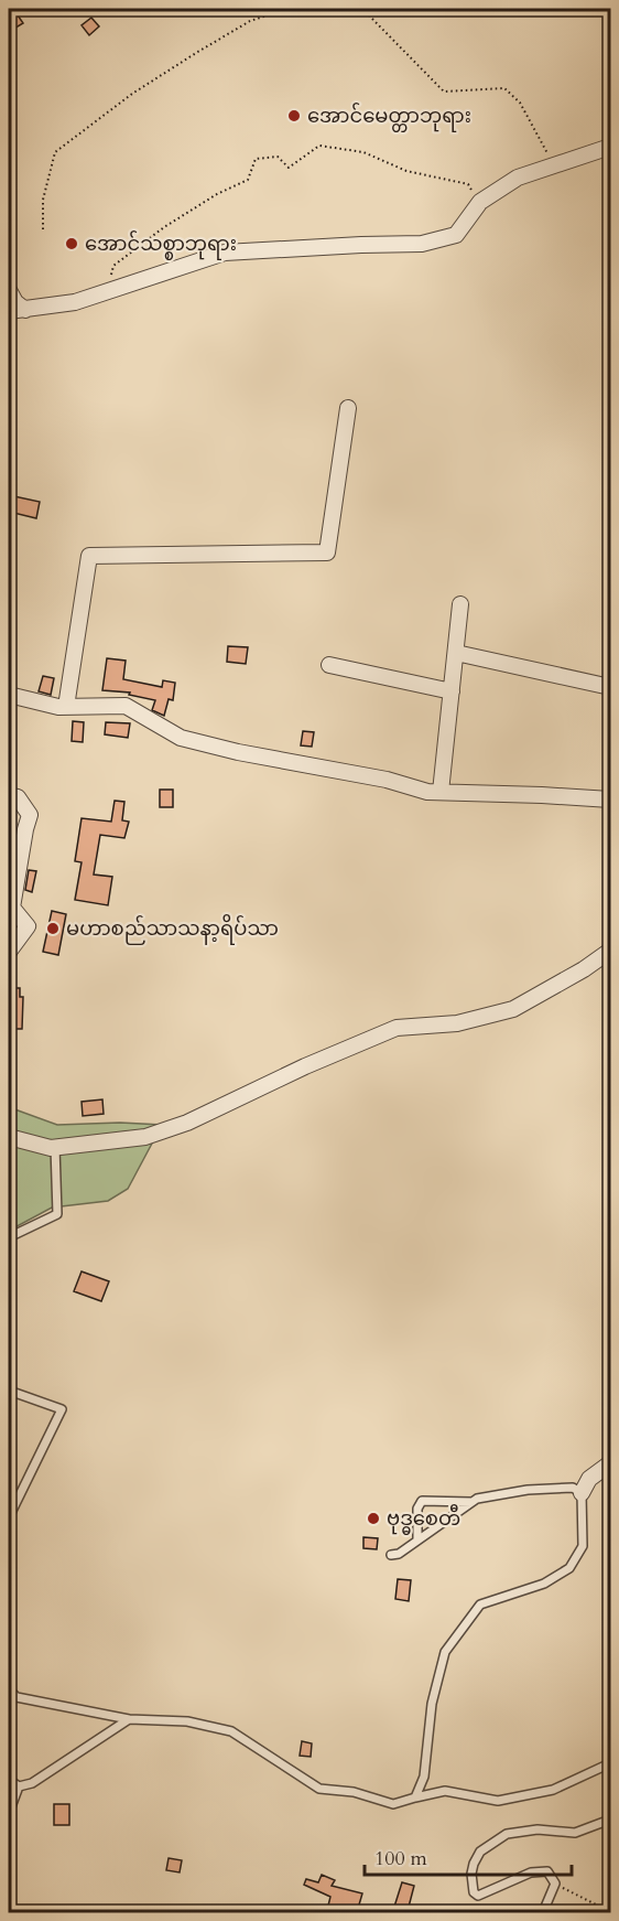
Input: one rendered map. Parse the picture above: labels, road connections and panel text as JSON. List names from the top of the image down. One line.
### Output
{"places":["အောင်မေတ္တာဘုရား","အောင်သစ္စာဘုရား","မဟာစည်သာသနာ့ရိပ်သာ","ဗုဒ္ဓစေတီ"],"scale_bar":"100 m"}
